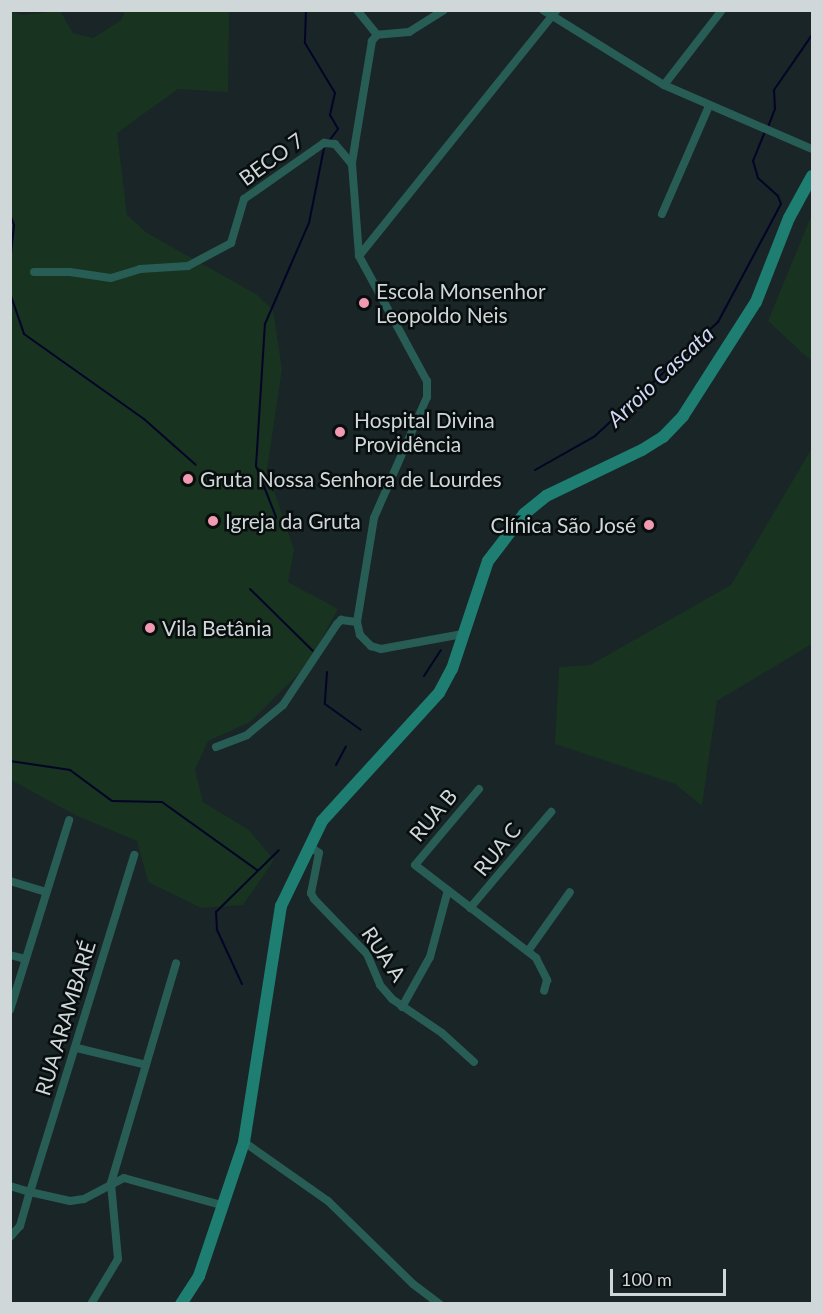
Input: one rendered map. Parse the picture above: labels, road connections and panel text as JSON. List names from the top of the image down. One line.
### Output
{"streets":{"street":["BECO 7","RUA B","RUA C","RUA A","RUA ARAMBARÉ"]},"water":["Arroio Cascata"],"places":["Escola Monsenhor Leopoldo Neis","Hospital Divina Providência","Gruta Nossa Senhora de Lourdes","Igreja da Gruta","Clínica São José","Vila Betânia"],"scale_bar":"100 m"}
